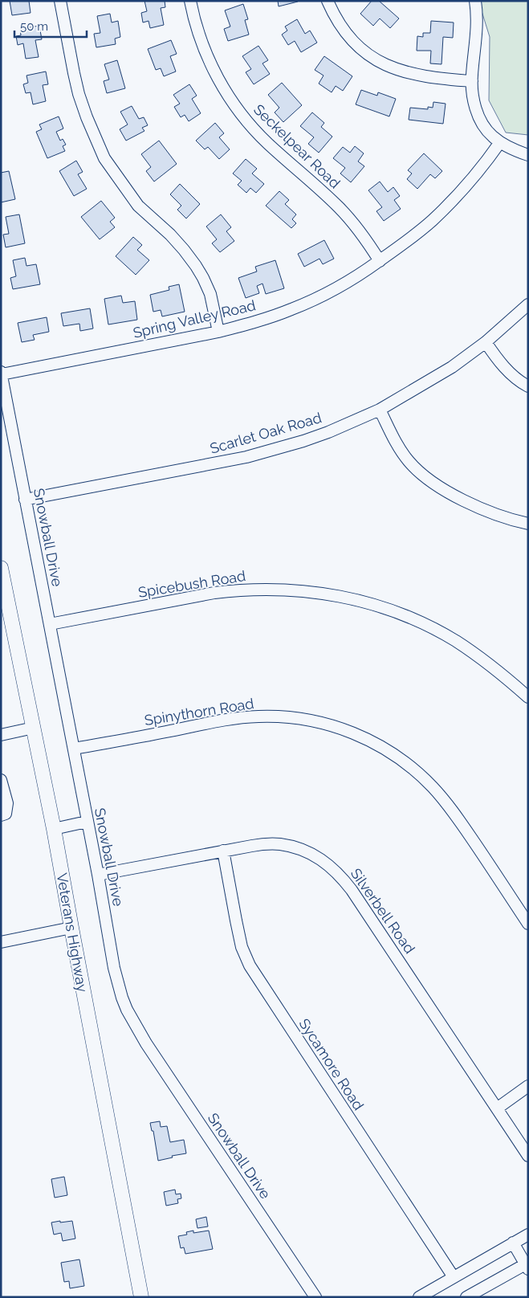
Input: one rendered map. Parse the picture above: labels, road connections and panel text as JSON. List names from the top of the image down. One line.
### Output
{"streets":{"main road":["Veterans Highway"],"street":["Seckelpear Road","Spring Valley Road","Scarlet Oak Road","Snowball Drive","Spicebush Road","Spinythorn Road","Silverbell Road","Sycamore Road"]},"crossings":[["Seckelpear Road","Spring Valley Road"],["Spring Valley Road","Snowball Drive"],["Scarlet Oak Road","Snowball Drive"],["Snowball Drive","Spicebush Road"],["Snowball Drive","Spinythorn Road"],["Snowball Drive","Silverbell Road"],["Silverbell Road","Sycamore Road"]],"scale_bar":"50 m"}
